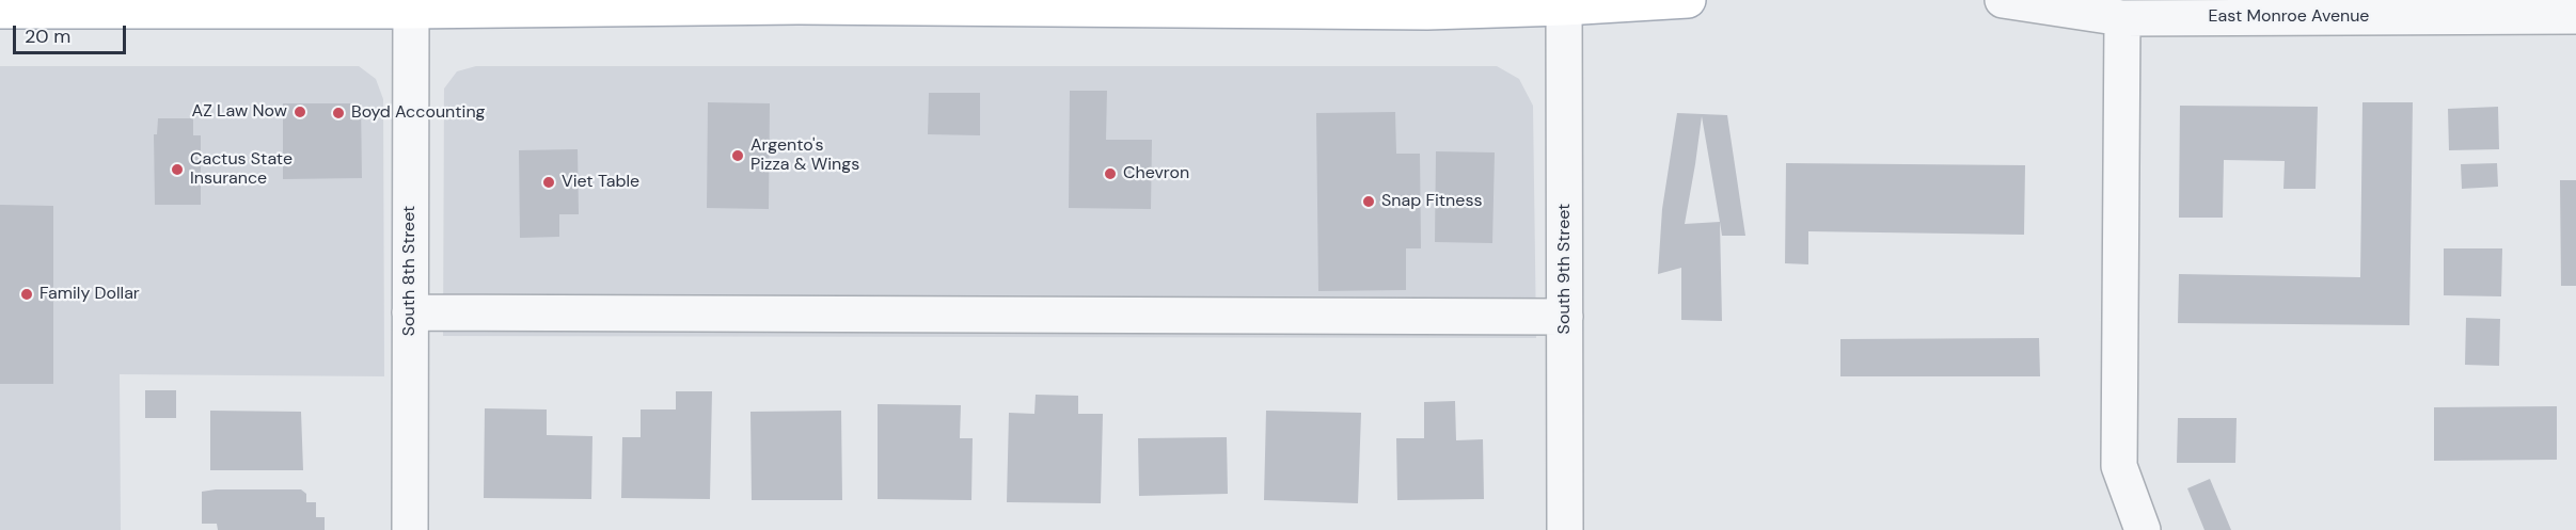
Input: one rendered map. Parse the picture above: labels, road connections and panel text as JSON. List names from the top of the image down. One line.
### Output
{"streets":{"street":["East Monroe Avenue","South 9th Street","South 8th Street"]},"places":["AZ Law Now","Boyd Accounting","Argento's Pizza & Wings","Cactus State Insurance","Chevron","Viet Table","Snap Fitness","Family Dollar"],"scale_bar":"20 m"}
